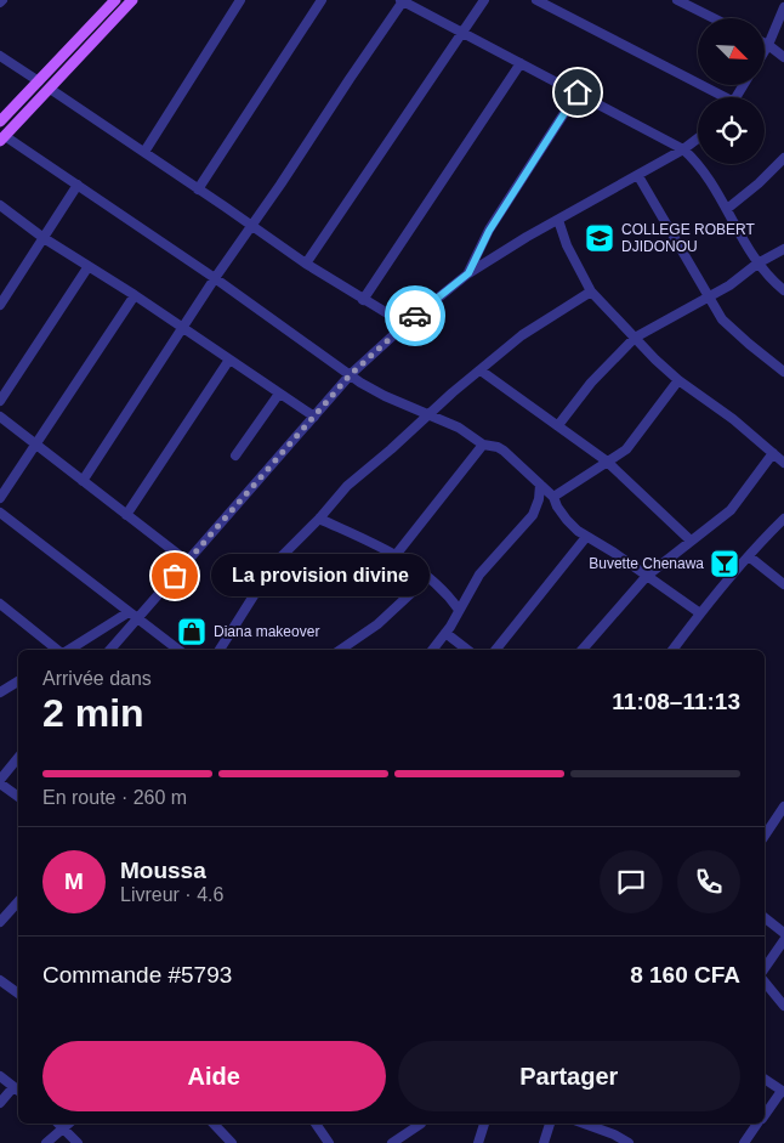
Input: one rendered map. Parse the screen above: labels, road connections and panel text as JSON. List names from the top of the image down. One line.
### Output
{"places":{"school or university":["COLLEGE ROBERT DJIDONOU"],"bar":["Buvette Chenawa"],"other":["La provision divine"],"shop":["Diana makeover"]},"north":"bottom right","page":{"bubble":"La provision divine","heading":["2 min","Arrivée dans","11:08–11:13"],"panel":["Moussa","Livreur · 4.6","Commande #5793","8 160 CFA"],"bar":"En route · 260 m","round":"M","buttons":["Aide","Partager"]}}
